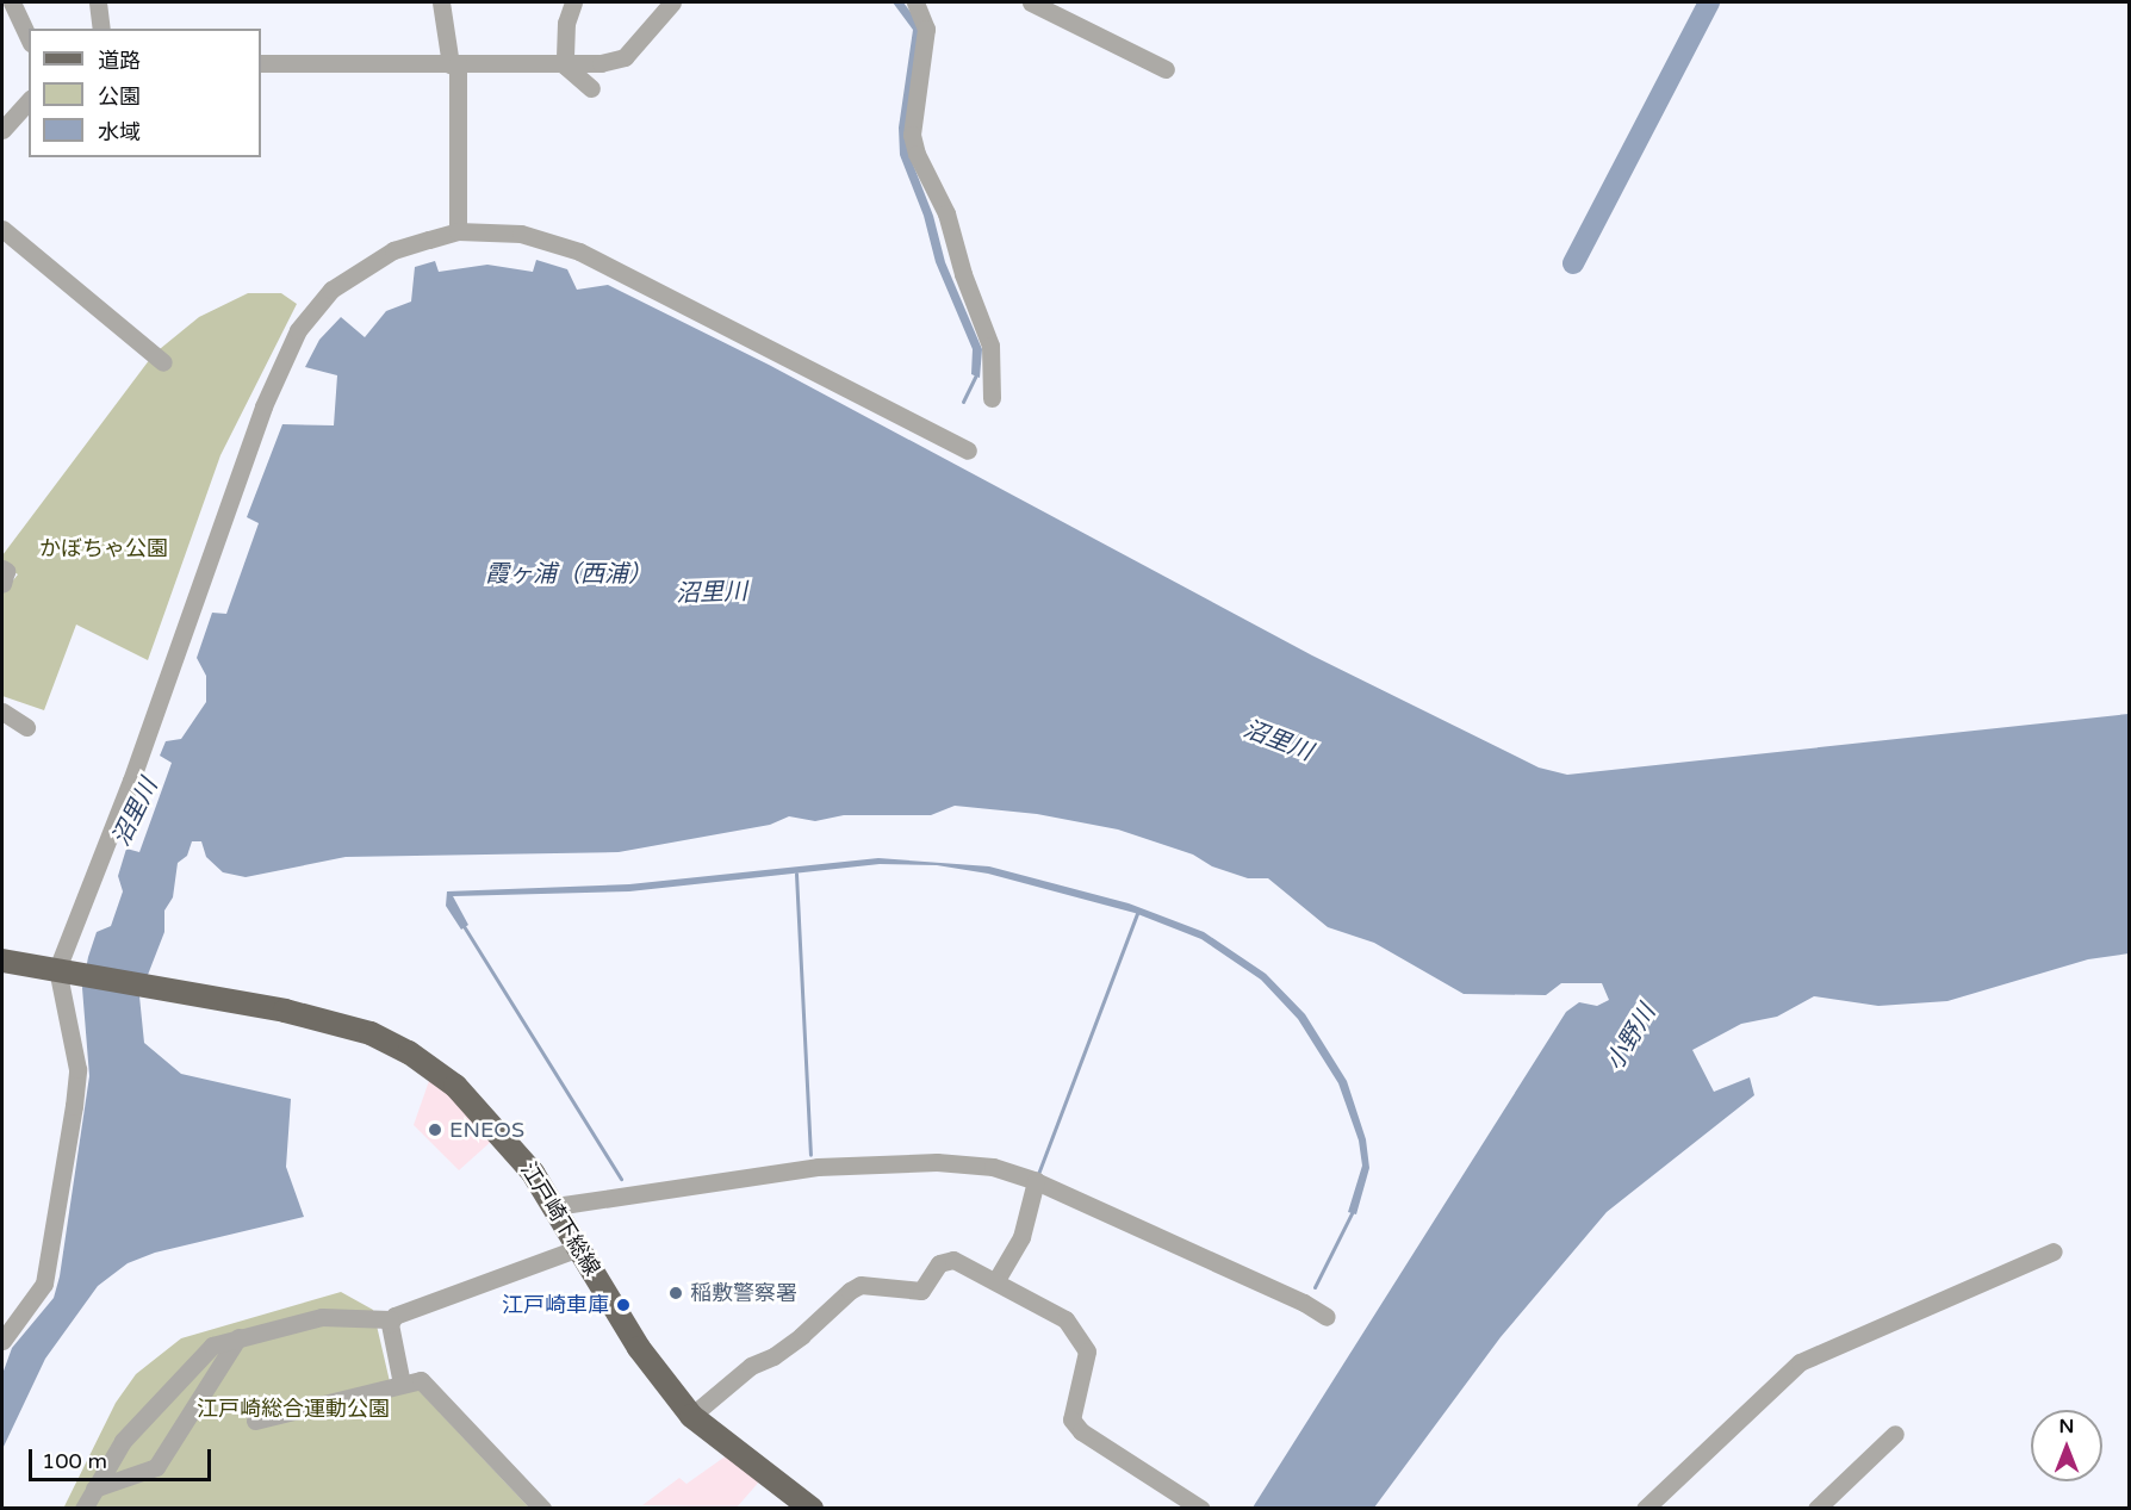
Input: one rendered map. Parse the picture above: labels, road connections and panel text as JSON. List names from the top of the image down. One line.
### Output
{"streets":{"main road":["江戸崎下総線"]},"water":["霞ヶ浦（西浦）","沼里川","小野川"],"parks":["かぼちゃ公園","江戸崎総合運動公園"],"places":["ENEOS","稲敷警察署","江戸崎車庫"],"legend":["道路","公園","水域"],"scale_bar":"100 m","north":"top"}
